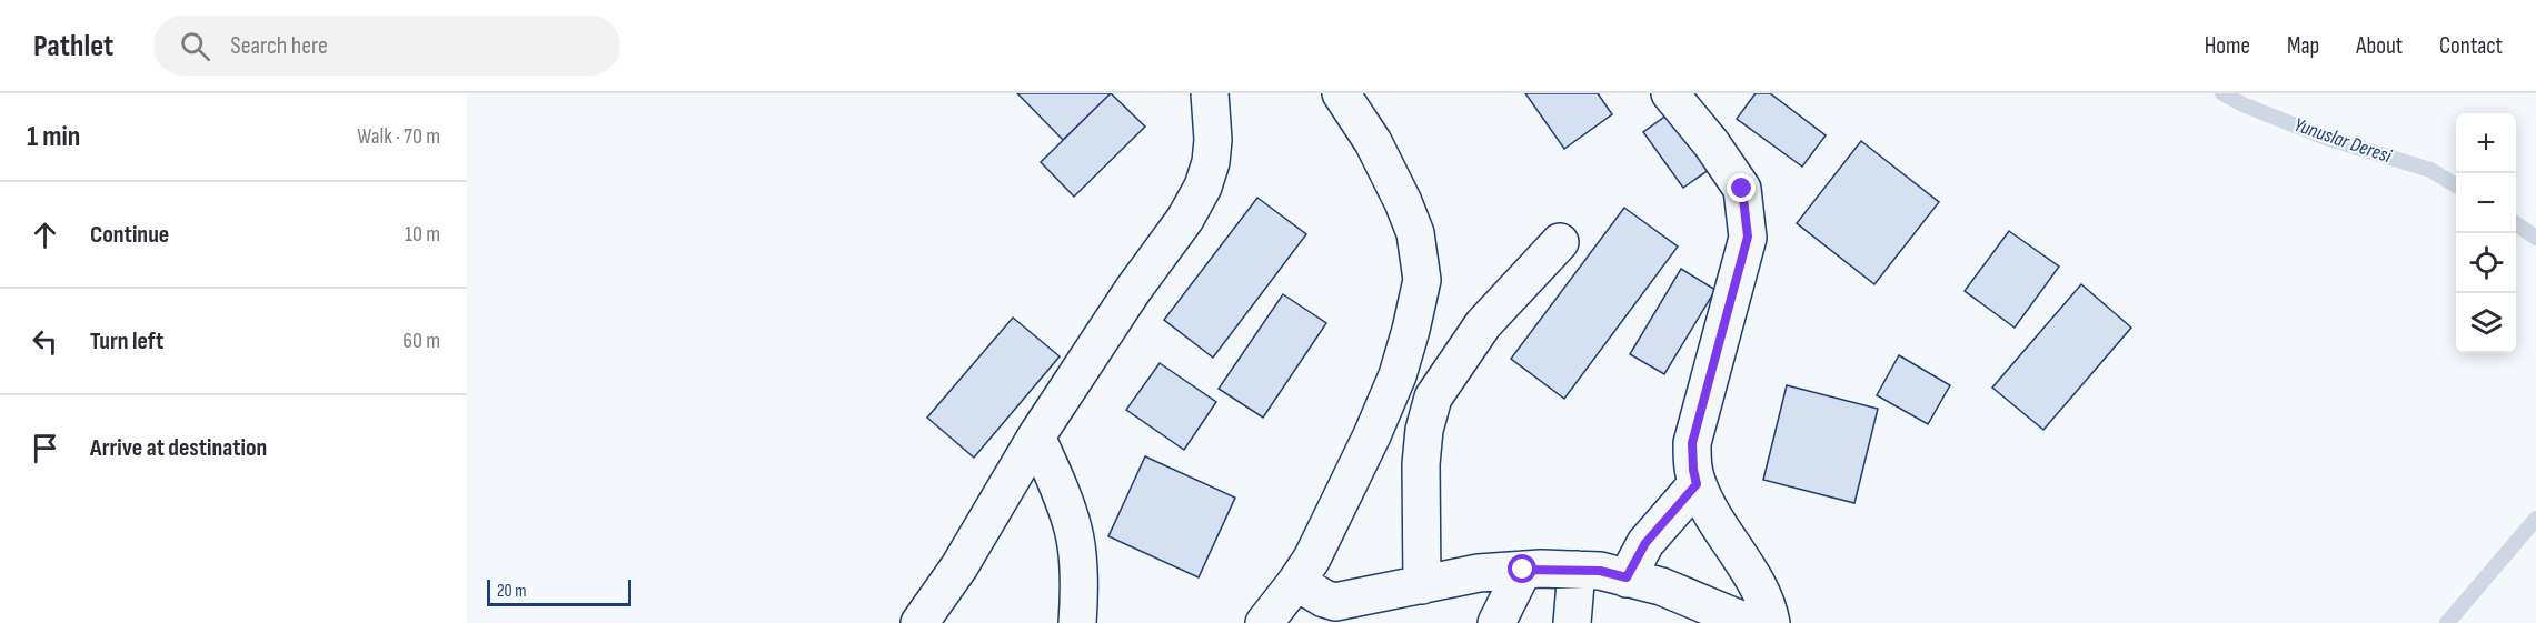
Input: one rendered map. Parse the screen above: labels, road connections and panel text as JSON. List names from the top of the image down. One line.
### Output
{"water":["Yunuslar Deresi"],"scale_bar":"20 m","page":{"header":"Pathlet","search":"Search here","nav":["Home","Map","About","Contact"],"heading":["1 min","Walk · 70 m"],"map_buttons":["+","−"],"list":[["Continue","10 m"],["Turn left","60 m"],"Arrive at destination"],"scale":"20 m"}}
